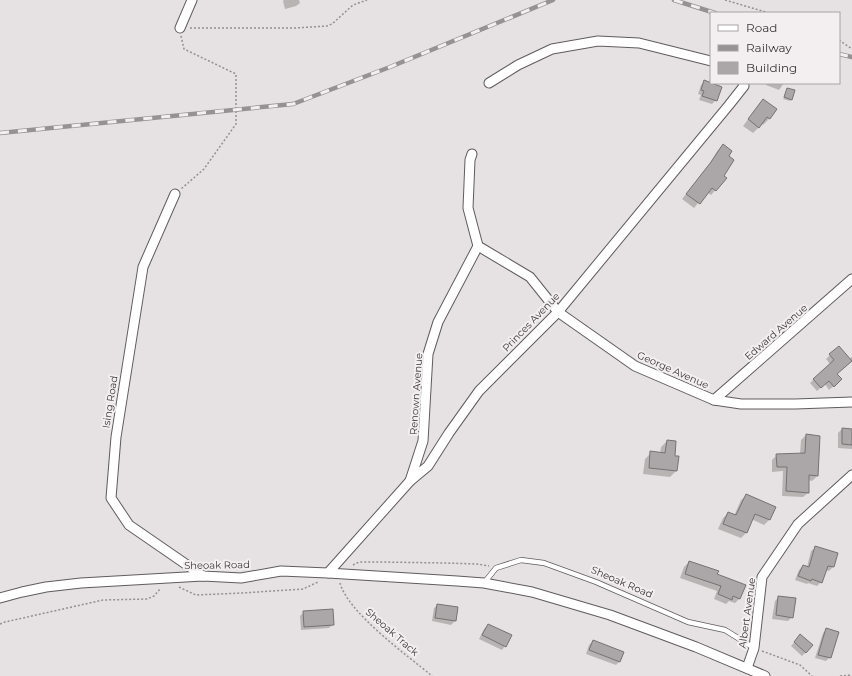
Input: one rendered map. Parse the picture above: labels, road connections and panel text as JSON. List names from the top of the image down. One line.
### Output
{"streets":{"street":["Princes Avenue","Edward Avenue","George Avenue","Renown Avenue","Ising Road","Sheoak Road","Albert Avenue"],"path":["Sheoak Track"]},"crossings":[["Princes Avenue","George Avenue"],["Princes Avenue","Renown Avenue"],["Princes Avenue","Sheoak Road"],["Edward Avenue","George Avenue"],["George Avenue","Renown Avenue"],["Ising Road","Sheoak Road"],["Sheoak Road","Albert Avenue"],["Sheoak Road","Sheoak Track"]],"legend":["Road","Railway","Building"]}
